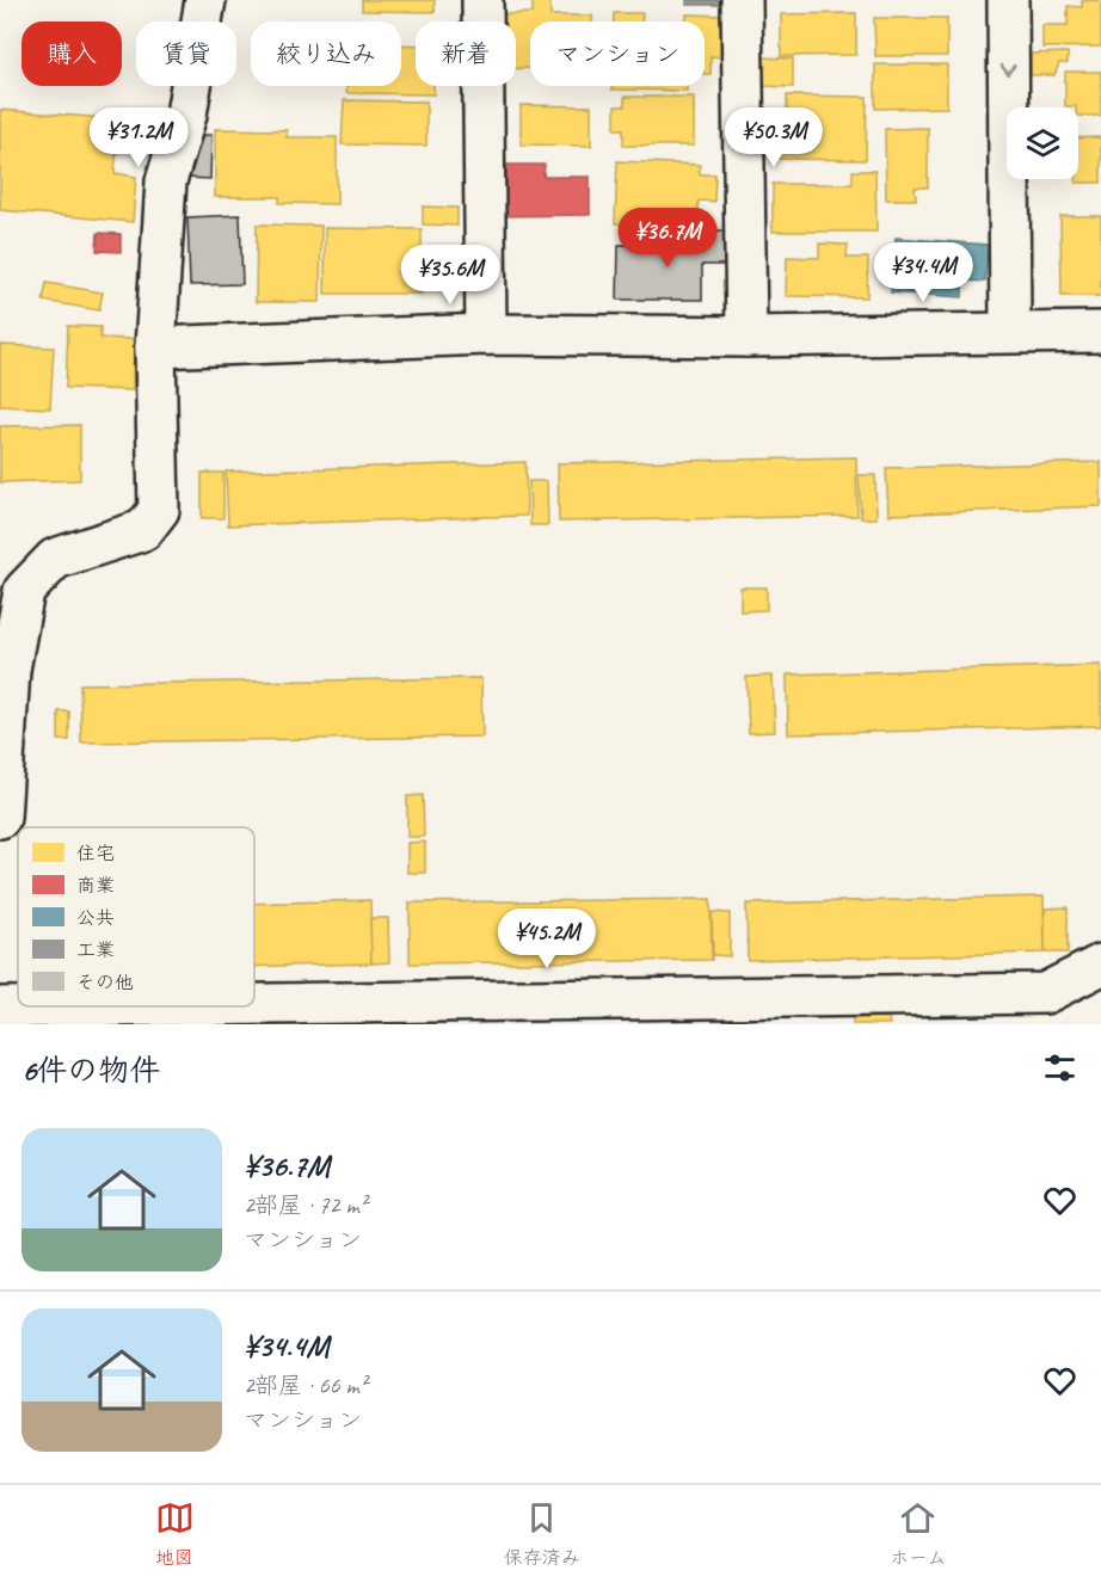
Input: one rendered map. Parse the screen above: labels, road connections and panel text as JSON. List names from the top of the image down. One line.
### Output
{"legend":["住宅","商業","公共","工業","その他"],"page":{"chip":["購入","賃貸","絞り込み","新着","マンション"],"price":["¥31.2M","¥50.3M","¥36.7M","¥34.4M","¥35.6M","¥45.2M"],"heading":"6件の物件","list":[{"name":"¥36.7M","note":"2部屋 · 72 m² · マンション"},{"name":"¥34.4M","note":"2部屋 · 66 m² · マンション"}],"tabs":["地図","保存済み","ホーム"]}}
